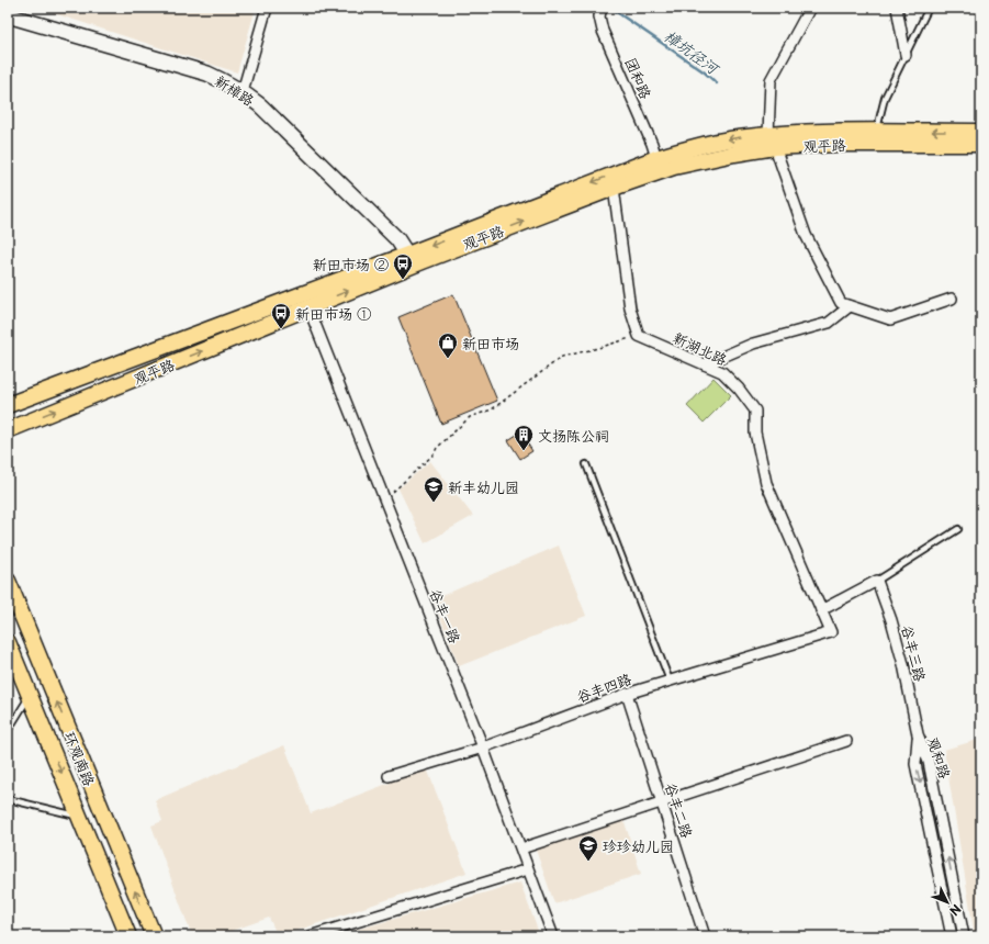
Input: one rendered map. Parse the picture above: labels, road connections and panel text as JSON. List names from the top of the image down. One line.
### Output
{"streets":{"main road":["观平路","环观南路"],"street":["团和路","新樟路","新湖北路","谷丰一路","谷丰三路","谷丰四路","观和路","谷丰二路"]},"crossings":[["团和路","观平路"],["新樟路","观平路"],["观平路","谷丰一路"],["新湖北路","谷丰四路"],["谷丰一路","谷丰四路"],["谷丰三路","观和路"],["谷丰四路","谷丰二路"]],"water":["樟坑径河"],"places":{"bus stop":["新田市场 ②","新田市场 ①"],"shop":["新田市场"],"building":["文扬陈公祠"],"school or university":["新丰幼儿园","珍珍幼儿园"]},"north":"bottom right"}
